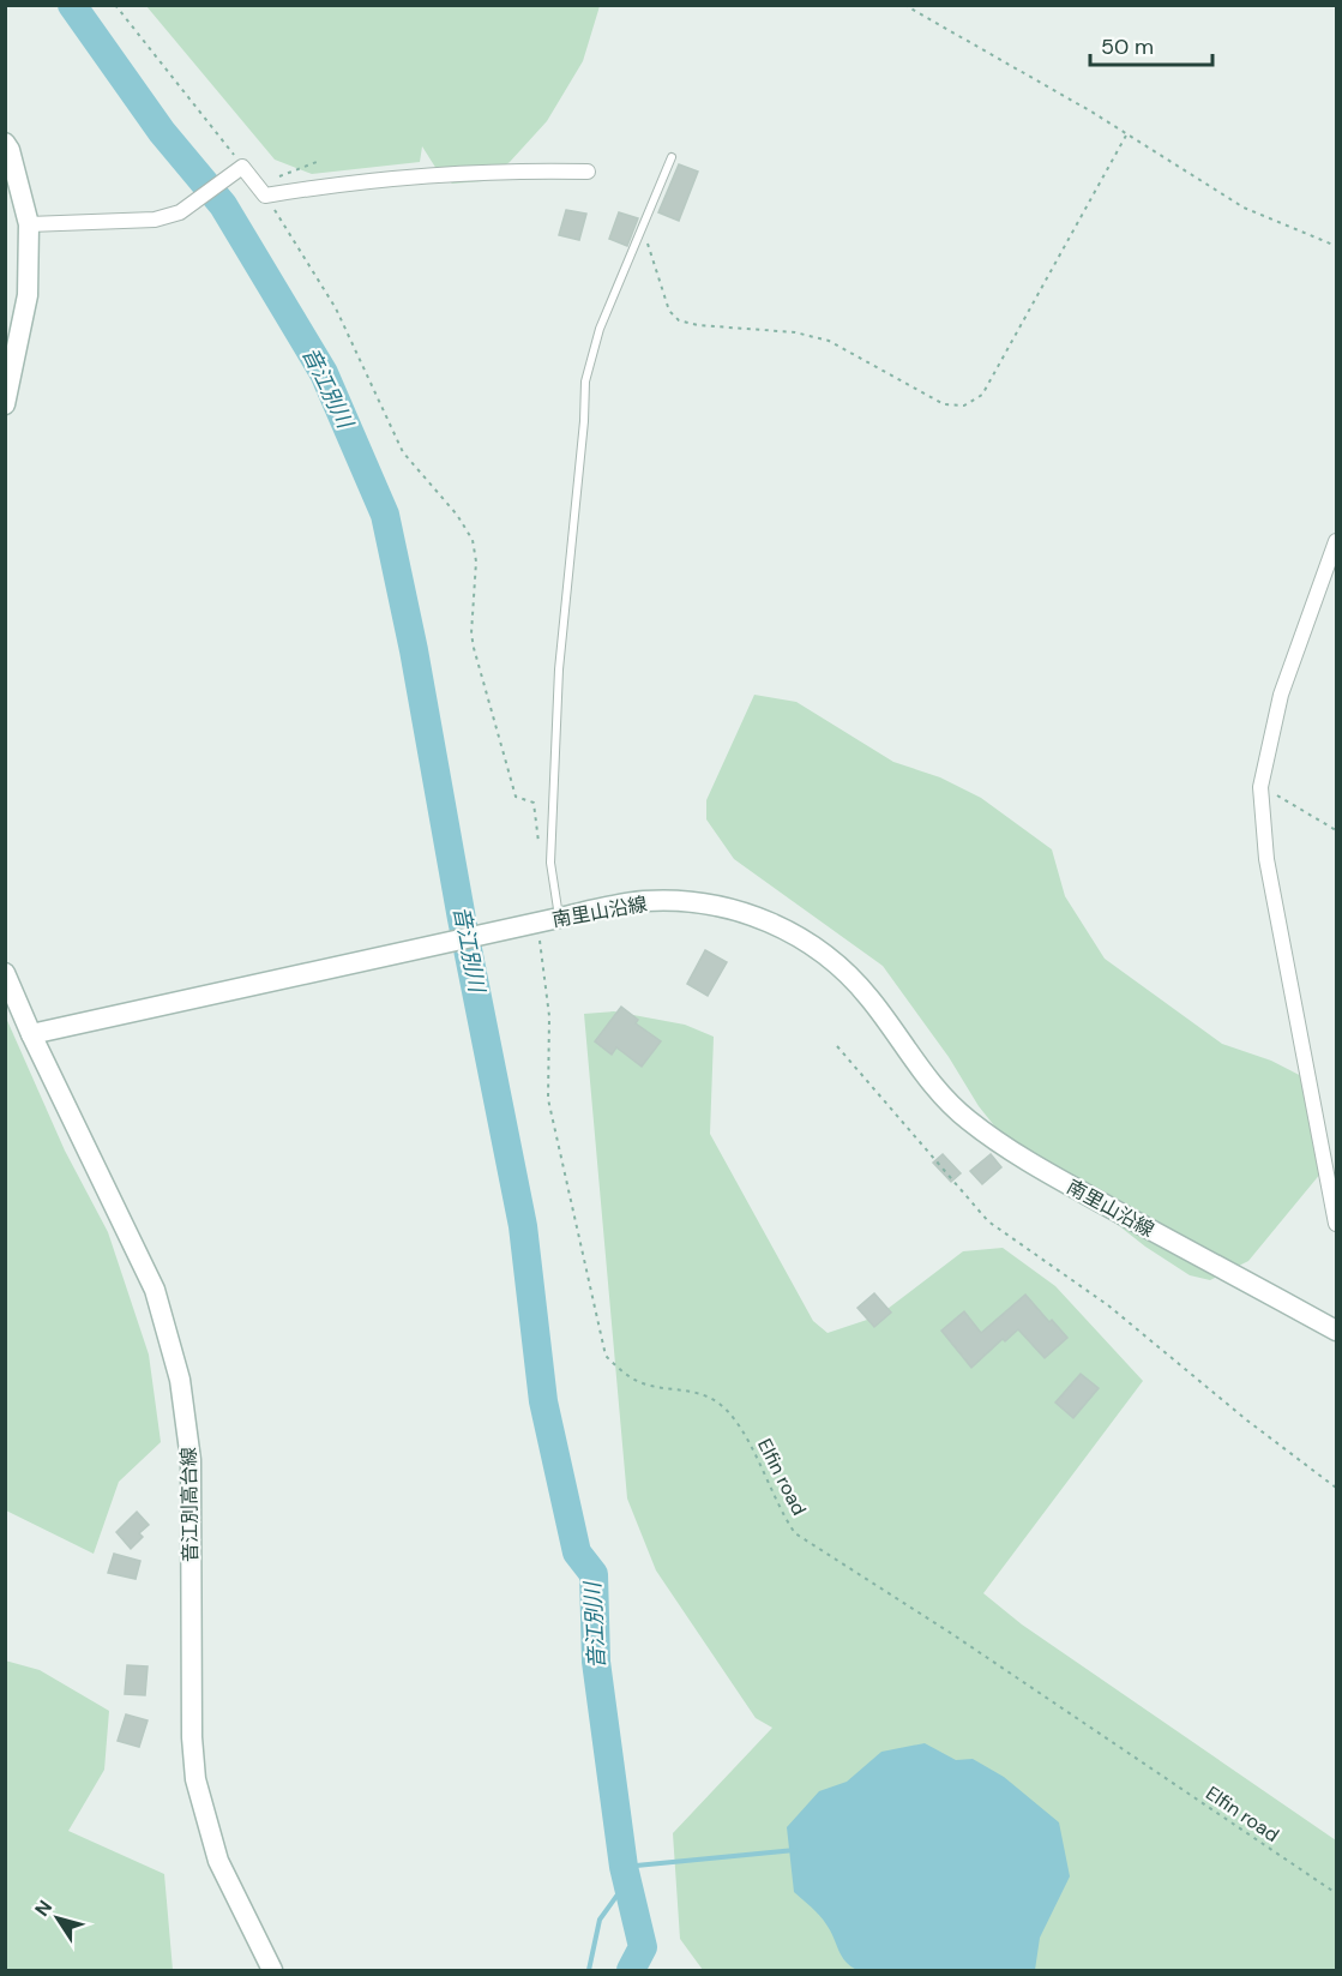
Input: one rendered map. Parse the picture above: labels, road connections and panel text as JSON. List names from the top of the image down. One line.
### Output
{"streets":{"street":["南里山沿線","音江別高台線"],"path":["Elfin road"]},"crossings":[["南里山沿線","Elfin road"],["南里山沿線","音江別高台線"]],"water":["音江別川"],"scale_bar":"50 m","north":"top left"}
